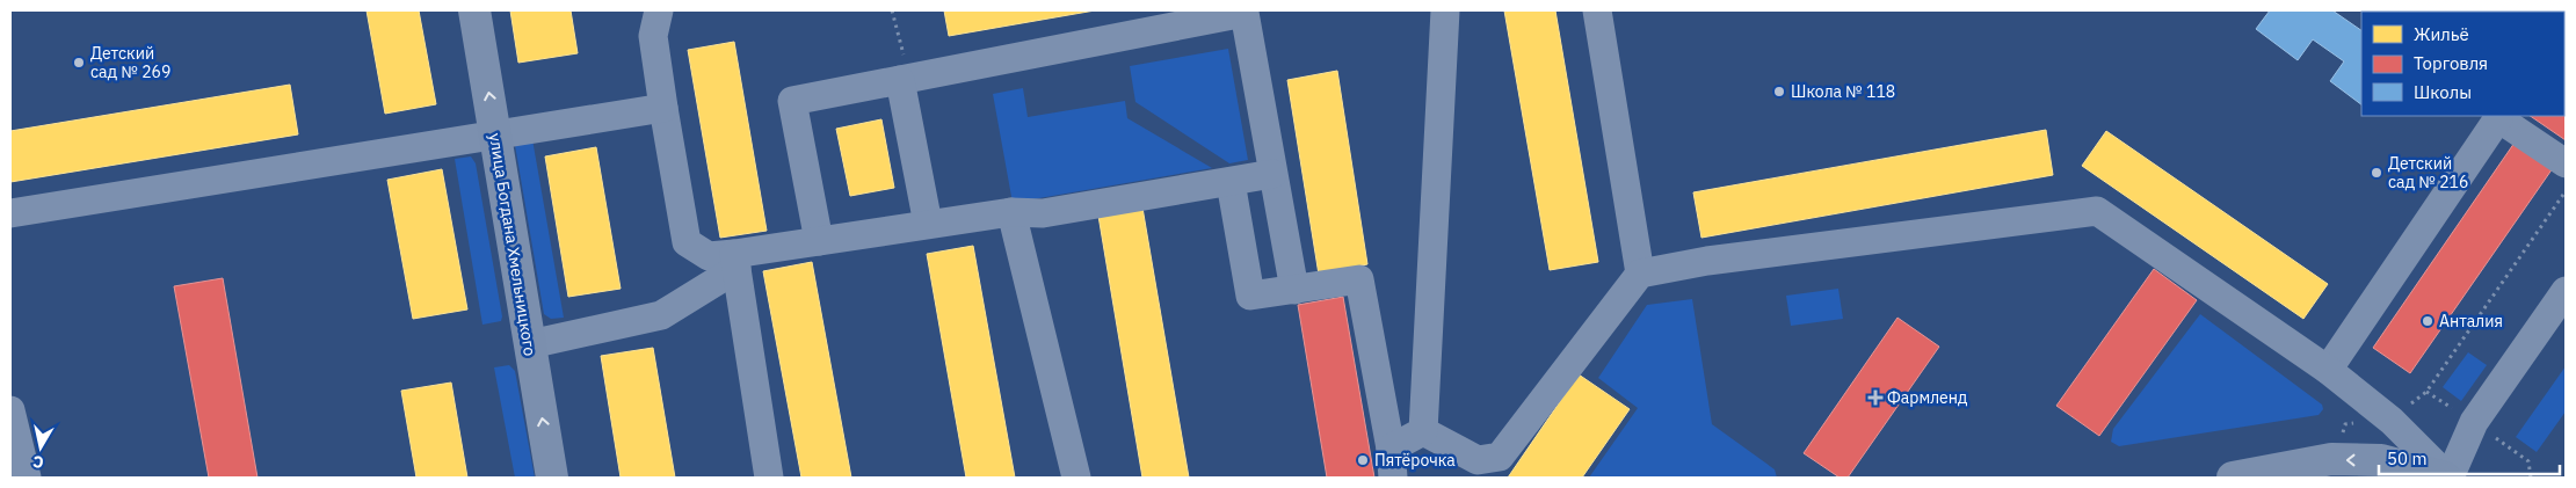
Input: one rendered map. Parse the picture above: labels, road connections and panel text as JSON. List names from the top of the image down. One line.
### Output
{"streets":{"main road":["улица Богдана Хмельницкого"]},"one_way":["улица Богдана Хмельницкого"],"places":{"other":["Детский сад № 269","Школа № 118","Детский сад № 216","Анталия","Пятёрочка"],"health":["Фармленд"]},"legend":["Жильё","Торговля","Школы"],"scale_bar":"50 m","north":"bottom"}
